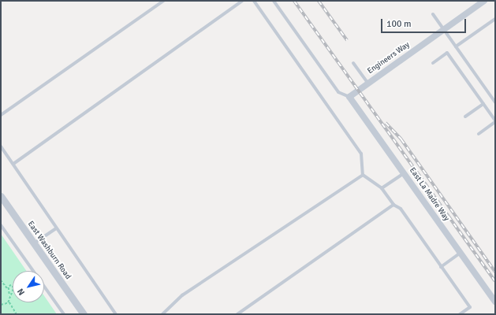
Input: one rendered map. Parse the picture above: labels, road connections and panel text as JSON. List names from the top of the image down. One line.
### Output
{"streets":{"street":["Engineers Way","East La Madre Way","East Washburn Road"]},"crossings":[["Engineers Way","East La Madre Way"]],"scale_bar":"100 m","north":"bottom left"}
